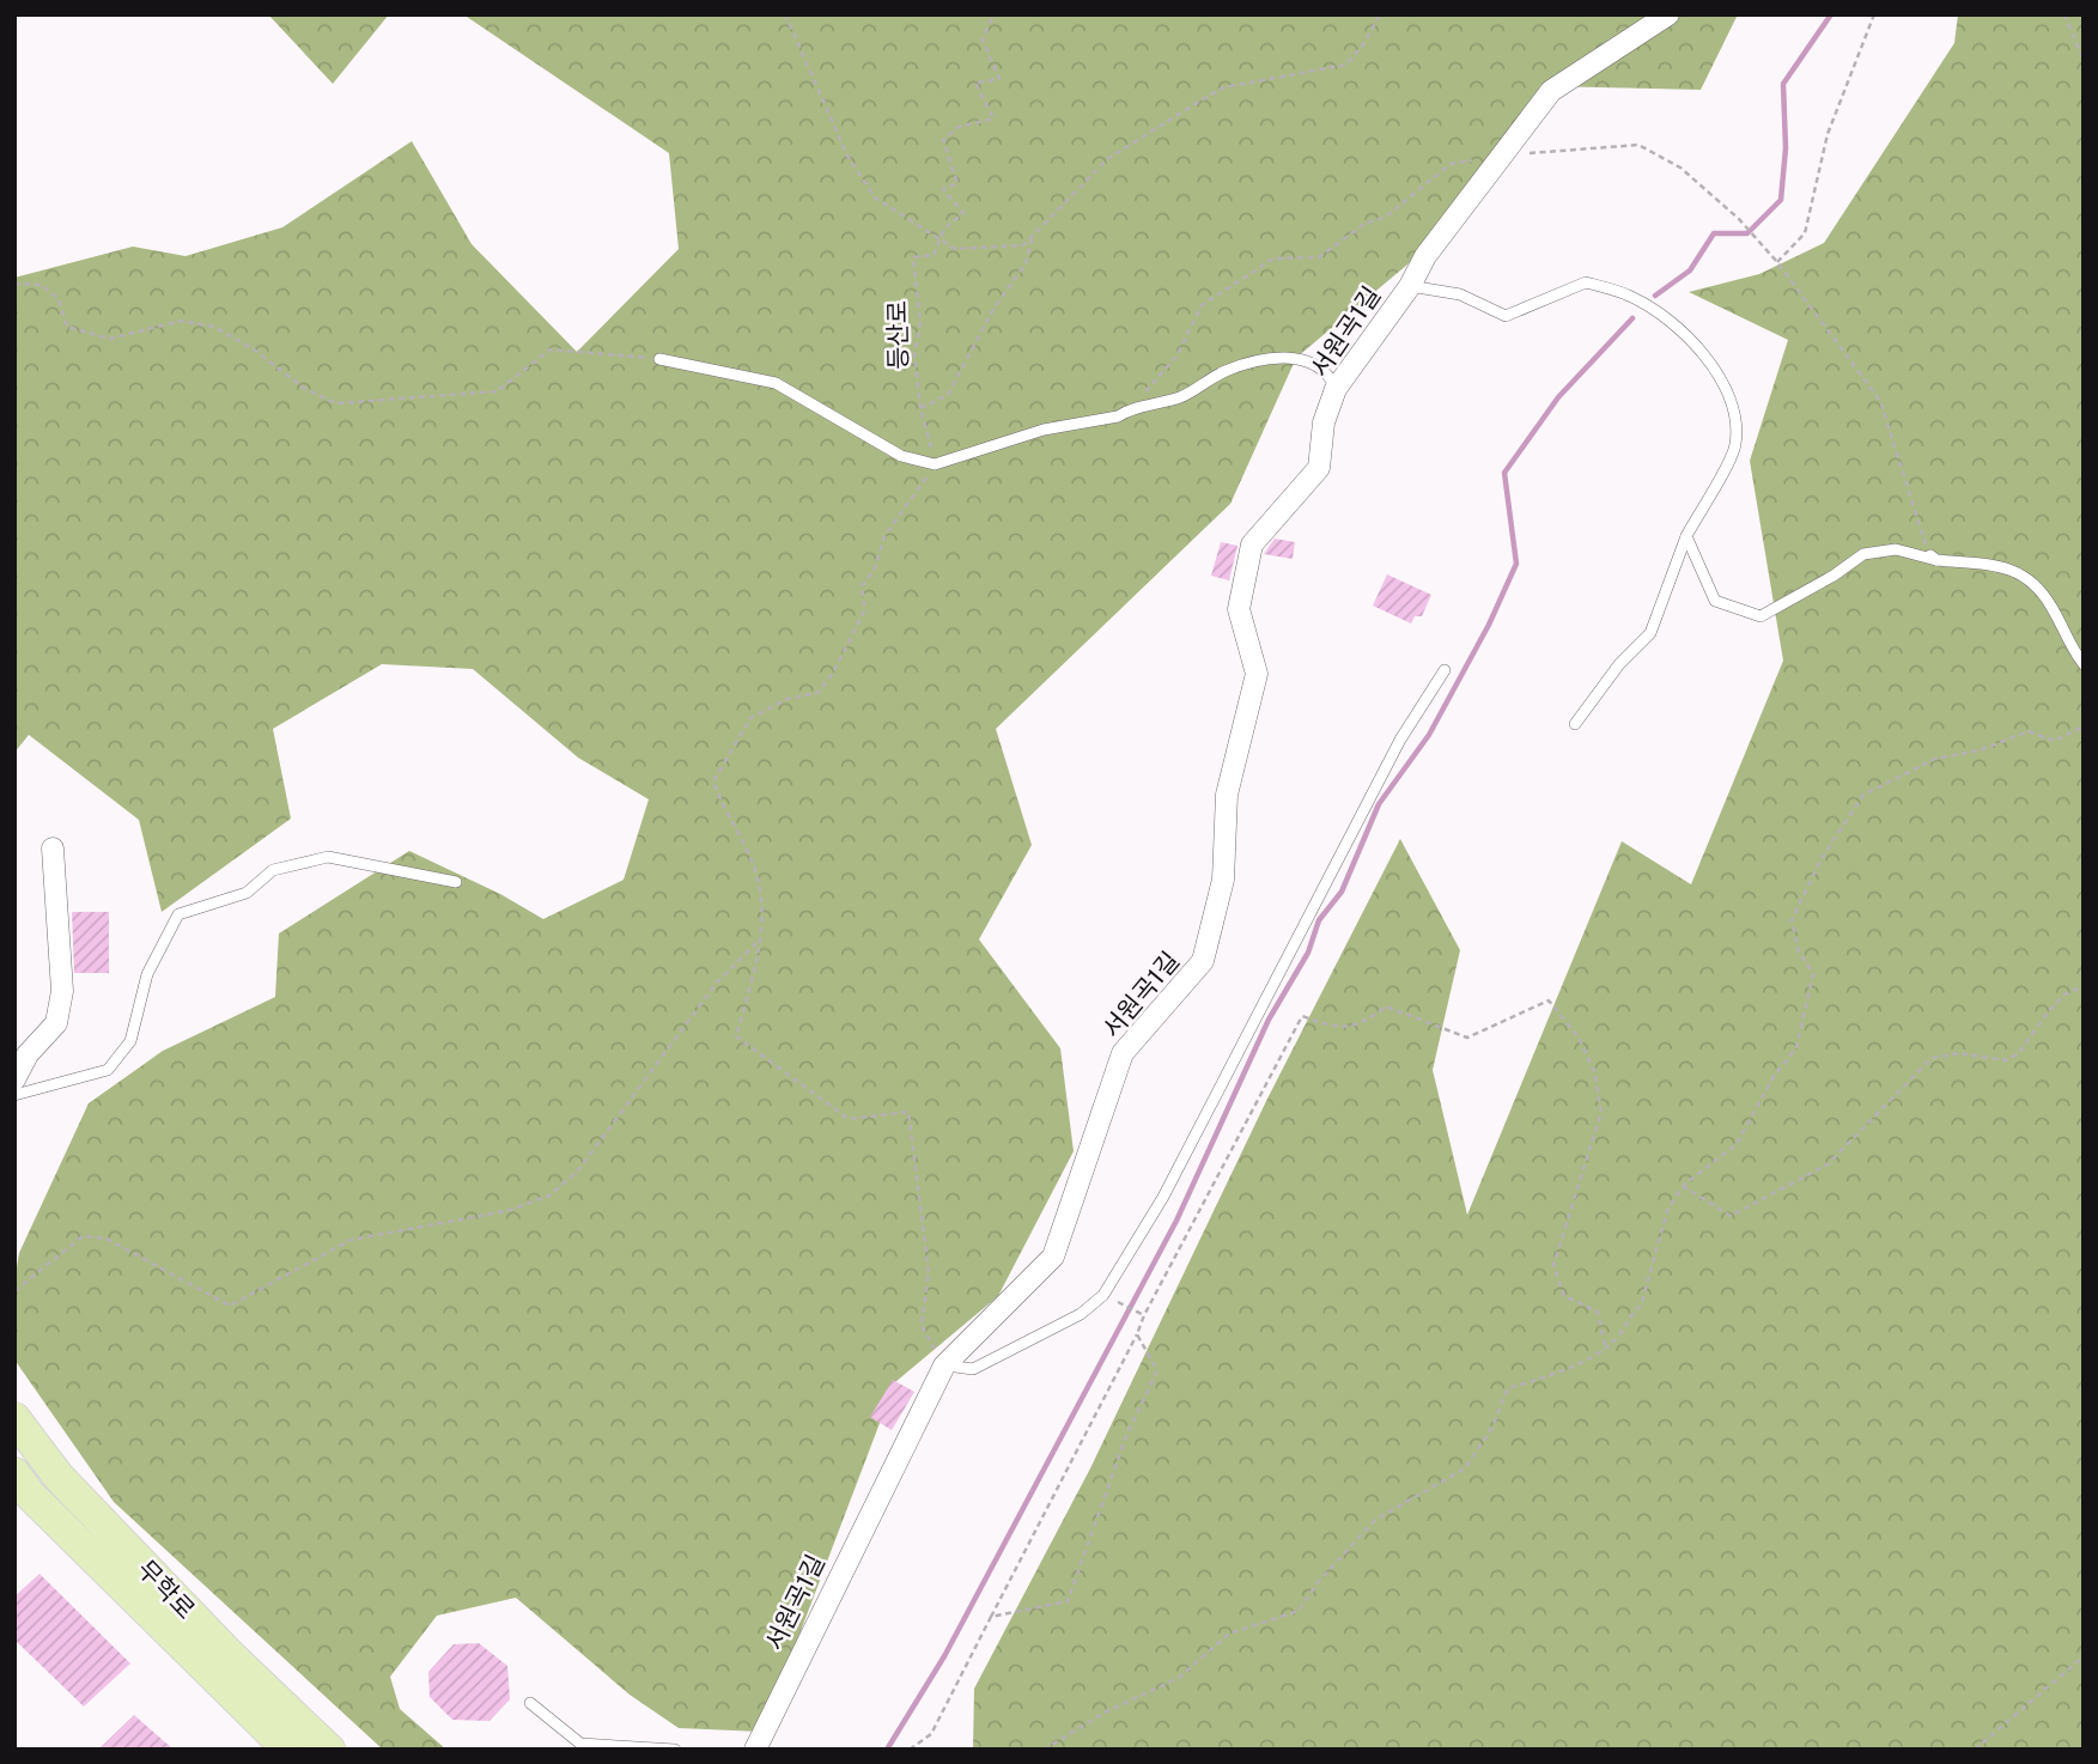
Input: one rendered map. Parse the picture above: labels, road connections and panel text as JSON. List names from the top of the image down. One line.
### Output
{"streets":{"main road":["무학로"],"street":["서원곡1길"],"path":["등산로"]}}
